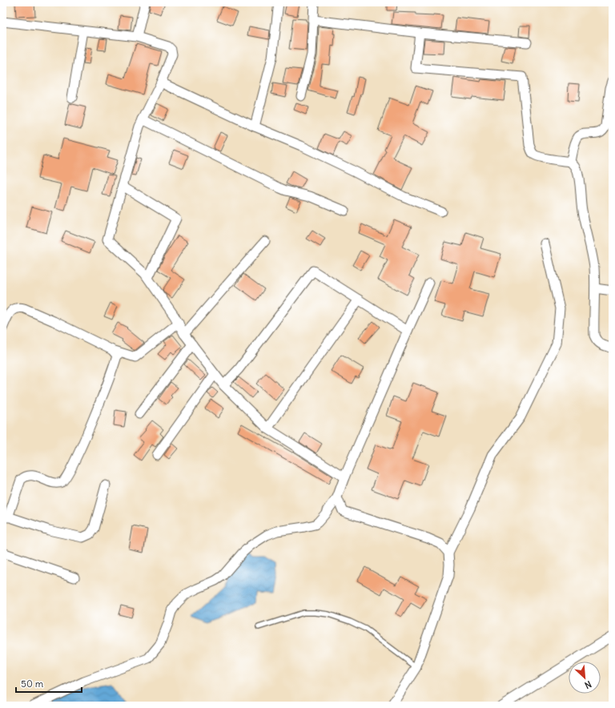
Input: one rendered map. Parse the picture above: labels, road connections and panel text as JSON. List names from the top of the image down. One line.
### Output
{"scale_bar":"50 m","north":"bottom right"}
